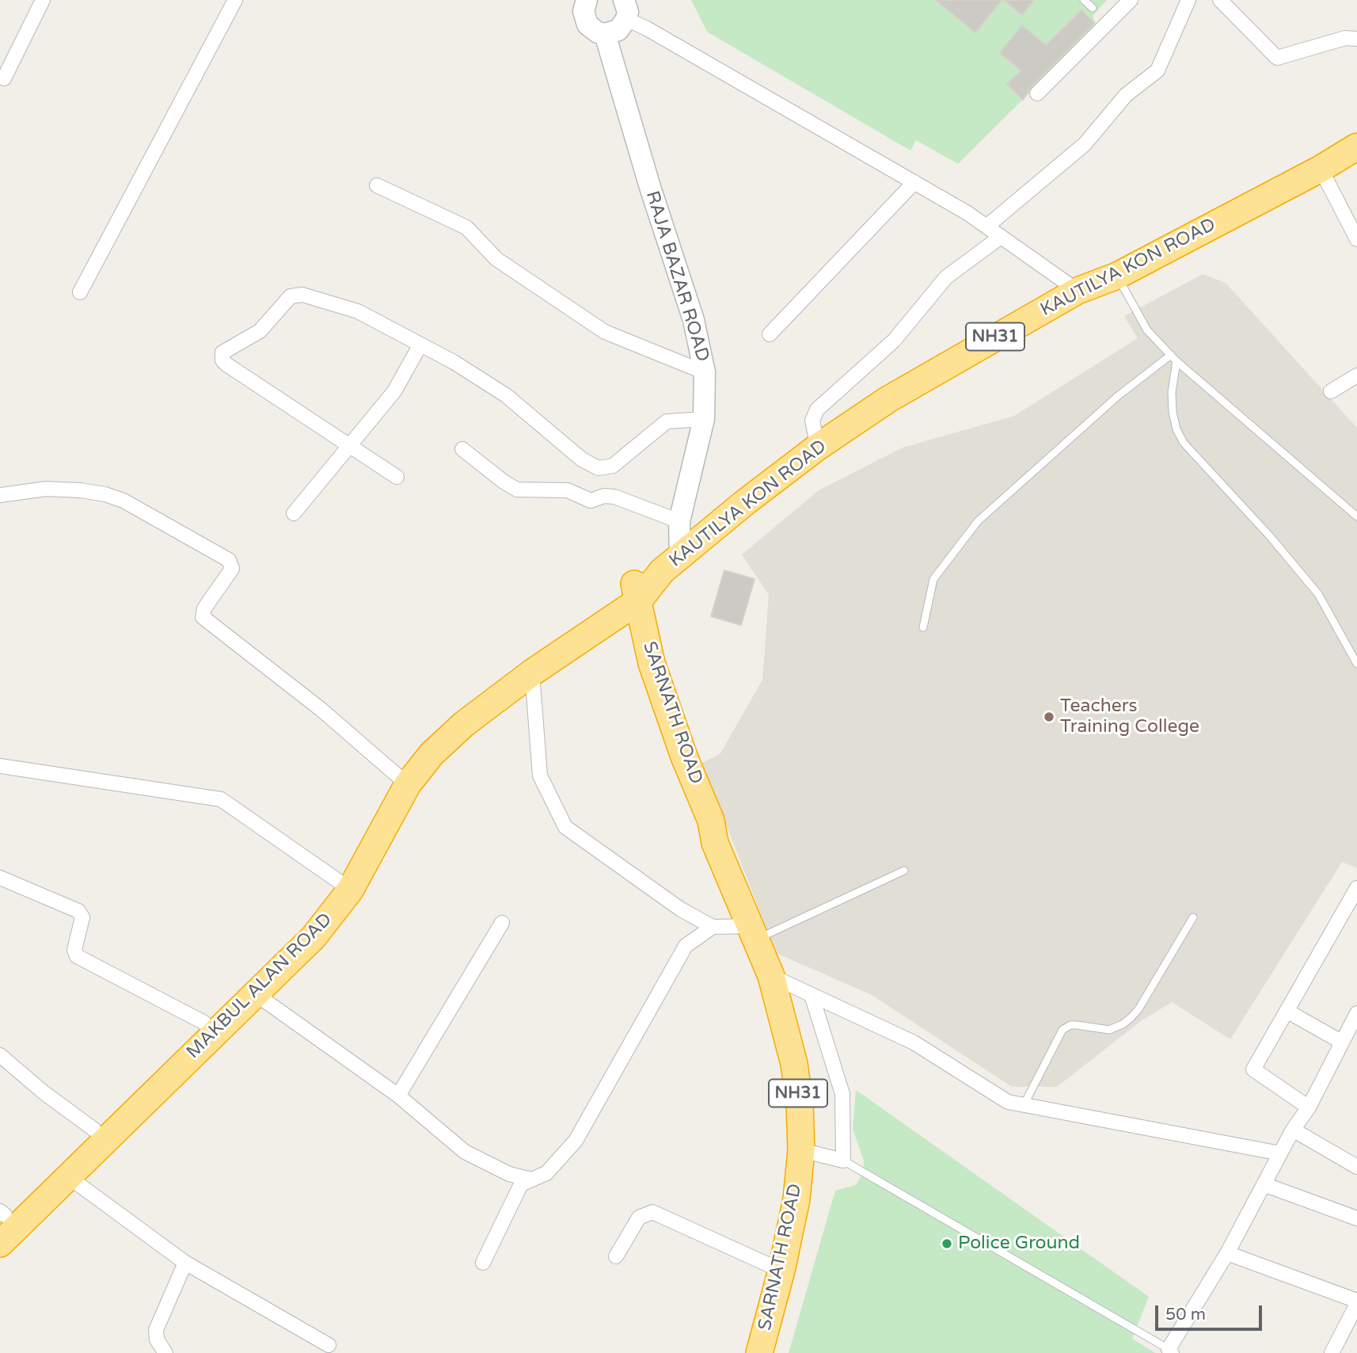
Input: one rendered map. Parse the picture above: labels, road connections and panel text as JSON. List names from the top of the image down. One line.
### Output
{"streets":{"highway":["KAUTILYA KON ROAD","NH31","SARNATH ROAD","MAKBUL ALAN ROAD"],"street":["RAJA BAZAR ROAD"]},"crossings":[["KAUTILYA KON ROAD","RAJA BAZAR ROAD"],["KAUTILYA KON ROAD","SARNATH ROAD"],["KAUTILYA KON ROAD","MAKBUL ALAN ROAD"],["SARNATH ROAD","MAKBUL ALAN ROAD"]],"places":["Teachers Training College","Police Ground"],"scale_bar":"50 m"}
